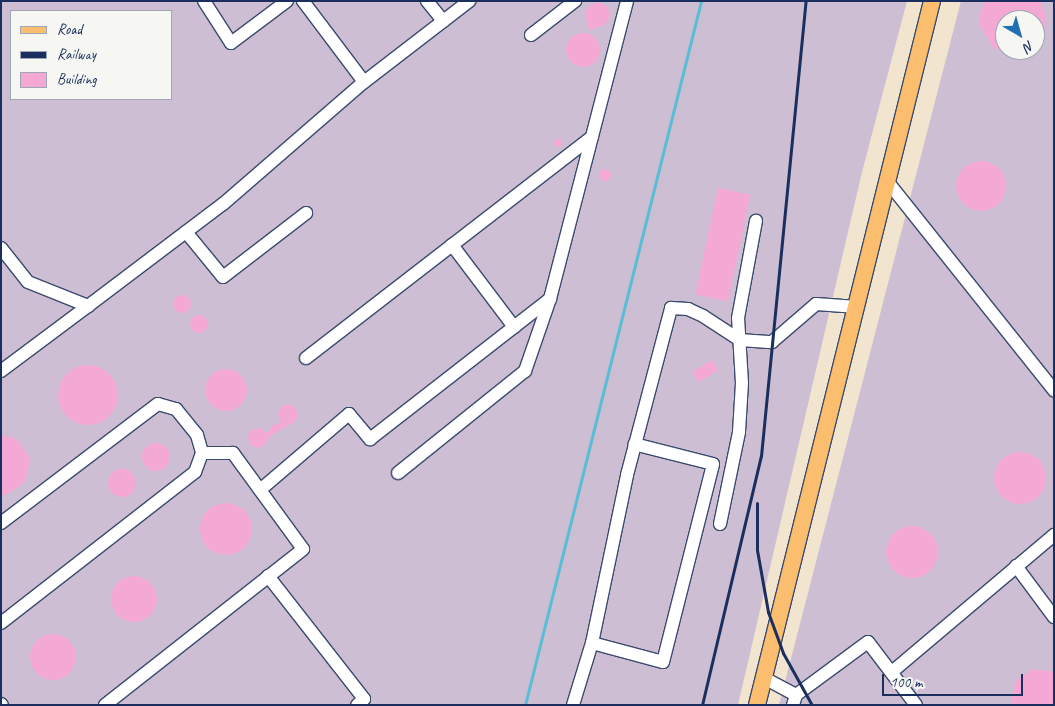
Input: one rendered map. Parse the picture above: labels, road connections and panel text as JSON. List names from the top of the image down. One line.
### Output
{"legend":["Road","Railway","Building"],"scale_bar":"100 m","north":"bottom right"}
